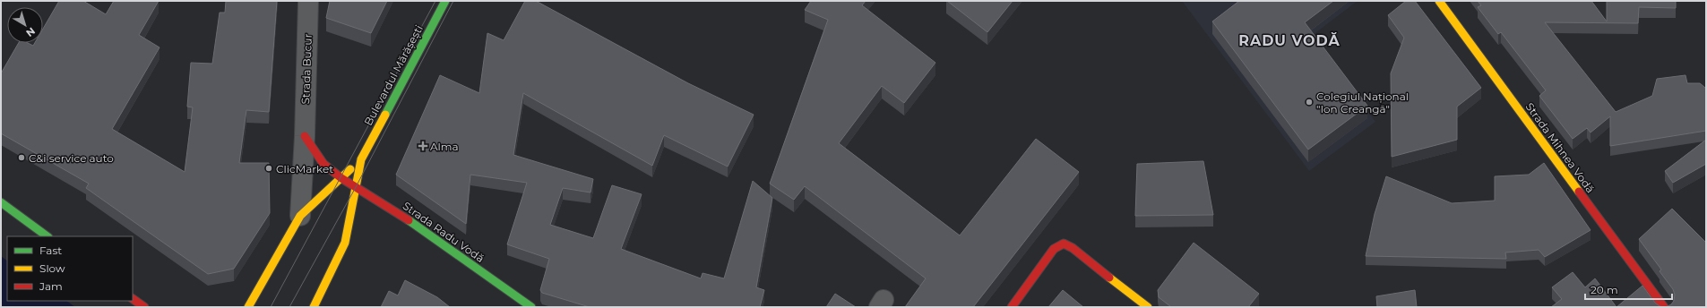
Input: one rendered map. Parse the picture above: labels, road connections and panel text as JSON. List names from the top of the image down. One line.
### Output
{"streets":{"street":["Strada Bucur","Bulevardul Mărășești","Strada Mihnea Vodă","Strada Radu Vodă"]},"crossings":[["Strada Bucur","Bulevardul Mărășești"],["Bulevardul Mărășești","Strada Radu Vodă"]],"districts":["RADU VODĂ"],"places":{"other":["Colegiul Național \"Ion Creangă\"","C&i service auto","ClicMarket"],"health":["Alma"]},"legend":["Fast","Slow","Jam"],"scale_bar":"20 m","north":"bottom right"}
